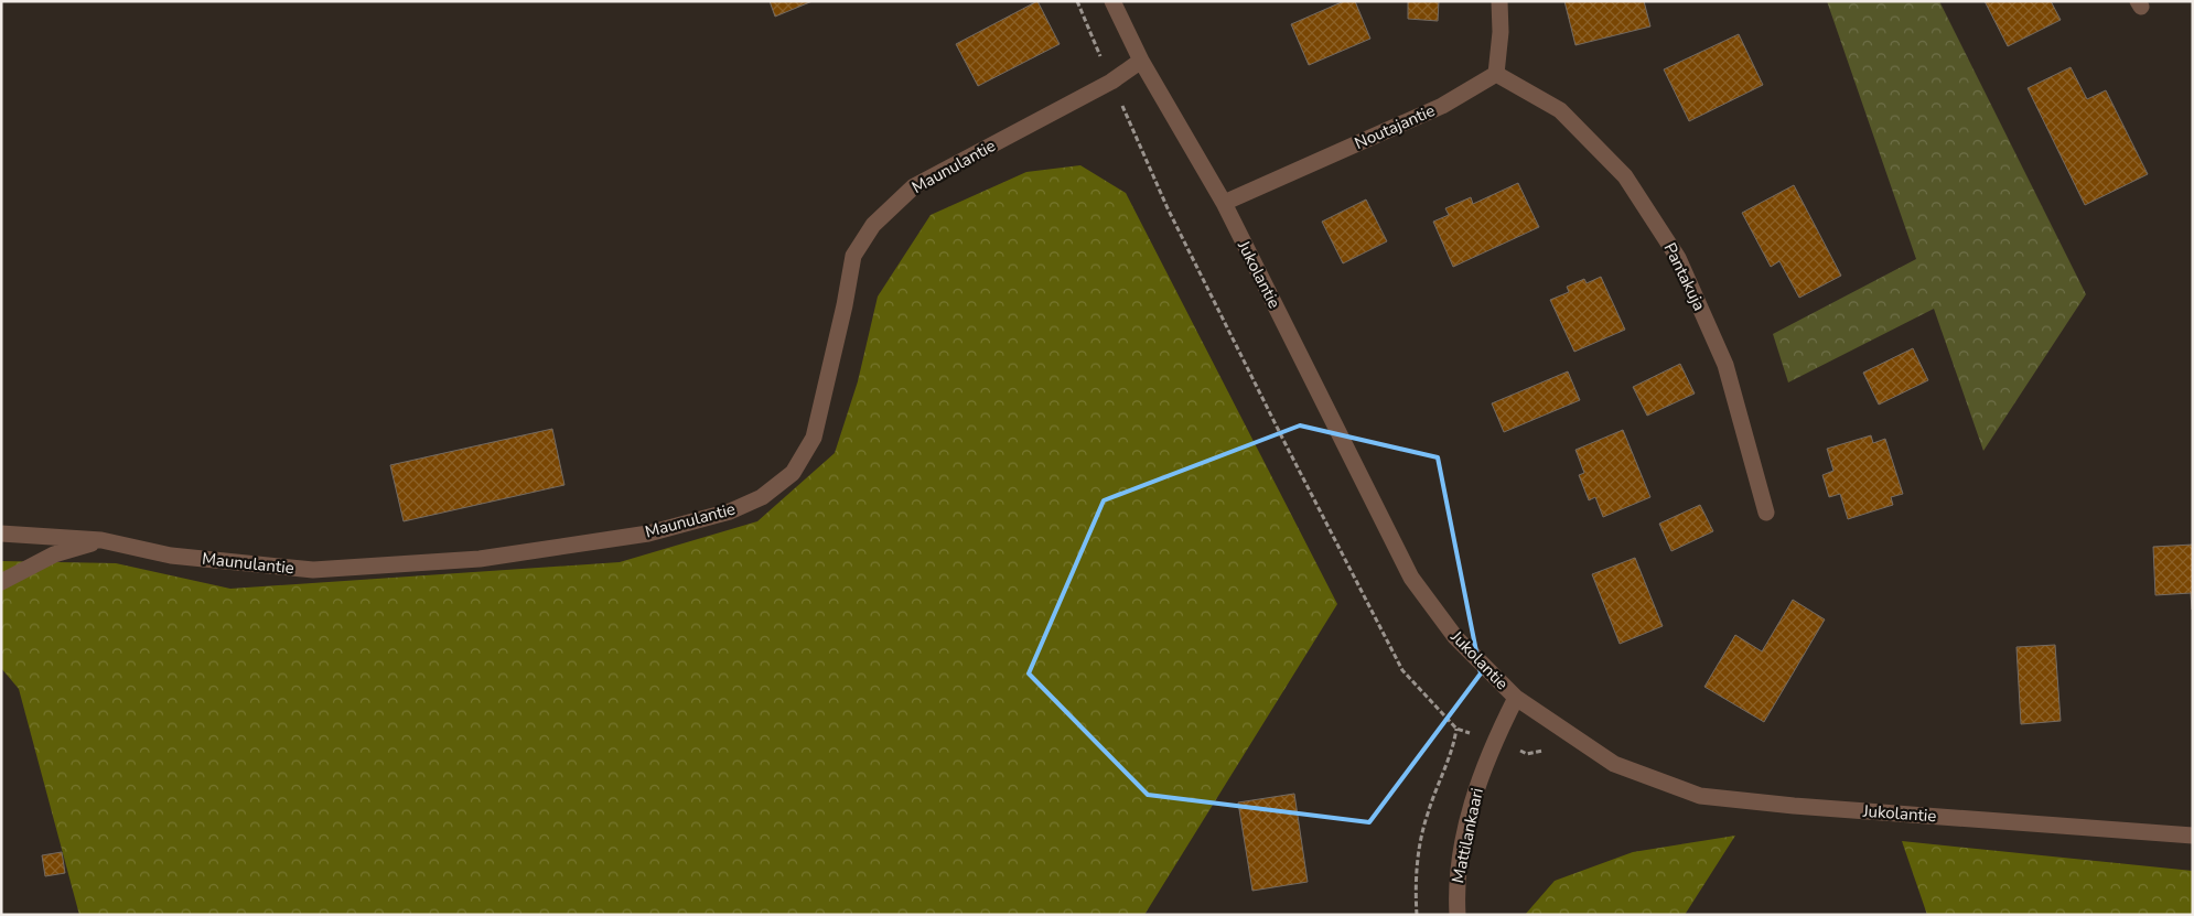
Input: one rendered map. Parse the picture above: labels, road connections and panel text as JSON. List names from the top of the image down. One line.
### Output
{"streets":{"street":["Noutajantie","Maunulantie","Jukolantie","Pantakuja","Mattilankaari"]},"crossings":[["Noutajantie","Jukolantie"],["Noutajantie","Pantakuja"],["Maunulantie","Jukolantie"],["Jukolantie","Mattilankaari"]]}
